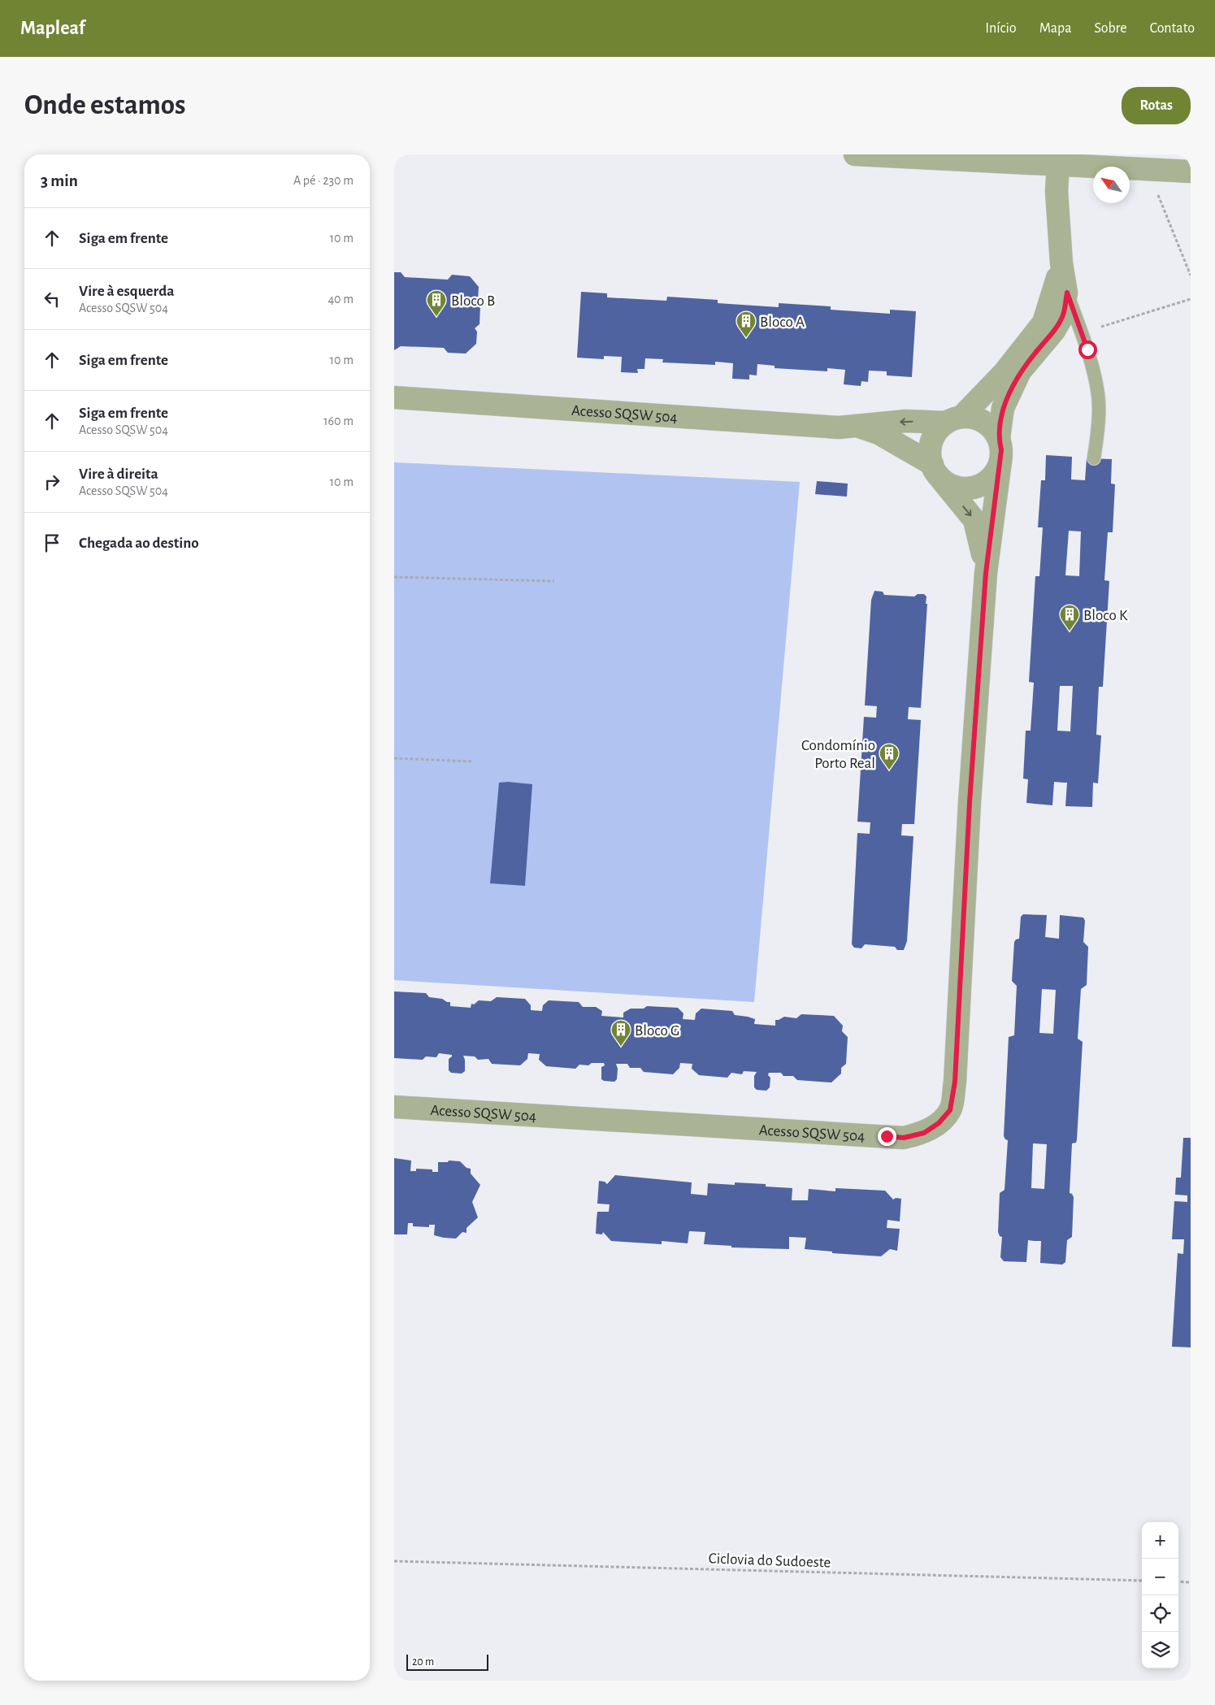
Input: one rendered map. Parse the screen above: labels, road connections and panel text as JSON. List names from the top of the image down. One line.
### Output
{"streets":{"street":["Acesso SQSW 504"],"path":["Ciclovia do Sudoeste"]},"places":{"building":["Bloco B","Bloco A","Bloco K","Condomínio Porto Real","Bloco G"]},"scale_bar":"20 m","north":"top left","page":{"header":"Mapleaf","nav":["Início","Mapa","Sobre","Contato"],"buttons":"Rotas","title":"Onde estamos","heading":["3 min","A pé · 230 m"],"list":[["Siga em frente","10 m"],["Vire à esquerda","Acesso SQSW 504","40 m"],["Siga em frente","10 m"],["Siga em frente","Acesso SQSW 504","160 m"],["Vire à direita","Acesso SQSW 504","10 m"],"Chegada ao destino"],"map_buttons":["+","−"],"scale":"20 m"}}
